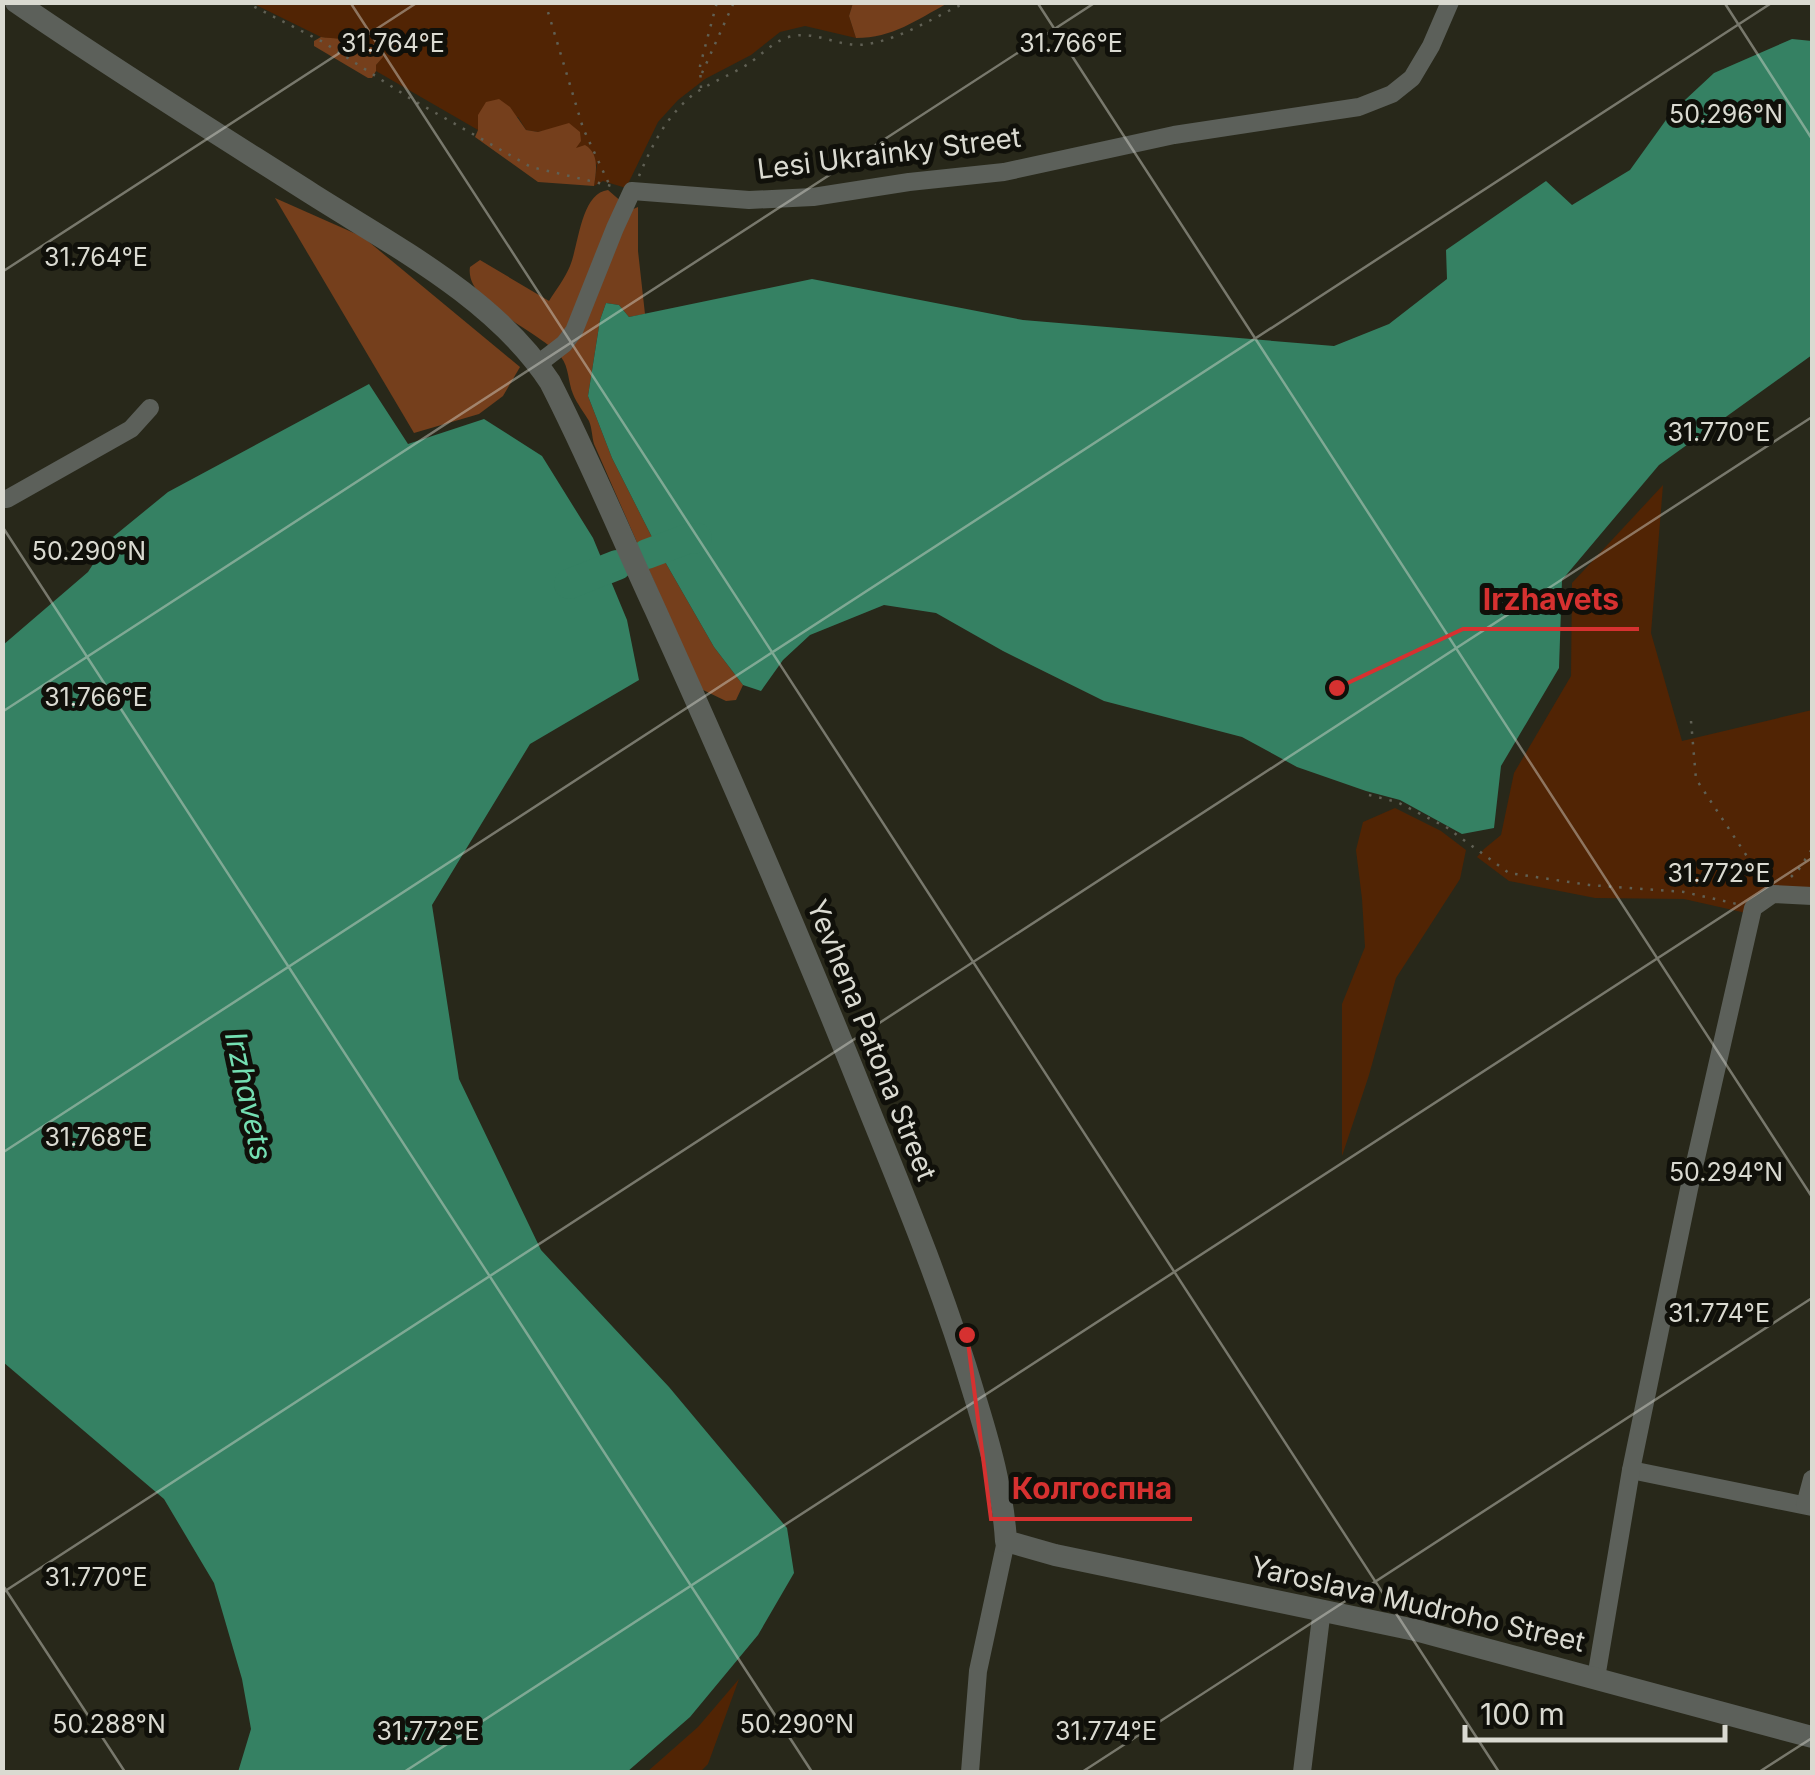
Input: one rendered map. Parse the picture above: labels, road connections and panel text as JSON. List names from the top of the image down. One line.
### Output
{"streets":{"street":["Lesi Ukrainky Street","Yevhena Patona Street","Yaroslava Mudroho Street"]},"crossings":[["Yevhena Patona Street","Yaroslava Mudroho Street"]],"water":["Irzhavets"],"places":["Irzhavets","Колгоспна"],"scale_bar":"100 m","coordinates":["31.766°E","31.764°E","50.296°N","31.770°E","50.290°N","31.772°E","31.768°E","50.294°N","31.774°E","50.288°N"]}
